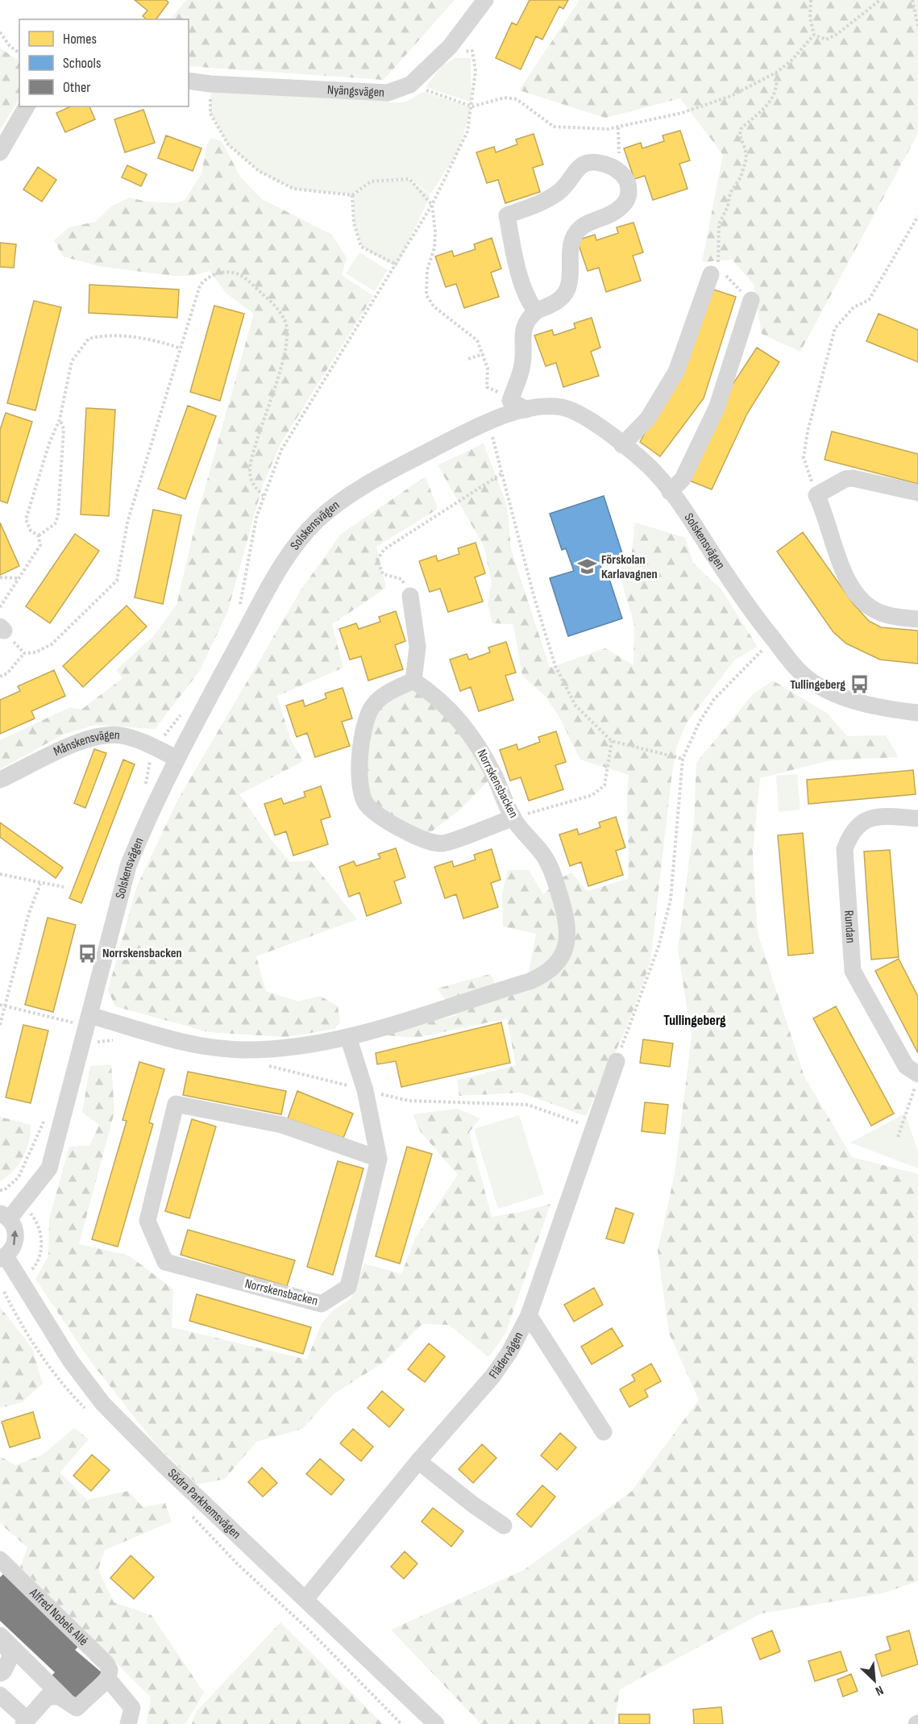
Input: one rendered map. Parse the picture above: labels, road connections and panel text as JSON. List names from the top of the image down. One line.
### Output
{"streets":{"street":["Nyängsvägen","Solskensvägen","Månskensvägen","Norrskensbacken","Rundan","Flädervägen","Södra Parkhemsvägen","Alfred Nobels Allé"]},"crossings":[["Solskensvägen","Månskensvägen"],["Solskensvägen","Norrskensbacken"],["Solskensvägen","Södra Parkhemsvägen"],["Flädervägen","Södra Parkhemsvägen"]],"districts":["Tullingeberg"],"places":{"school or university":["Förskolan Karlavagnen"],"bus stop":["Tullingeberg","Norrskensbacken"]},"legend":["Homes","Schools","Other"],"north":"bottom right"}
